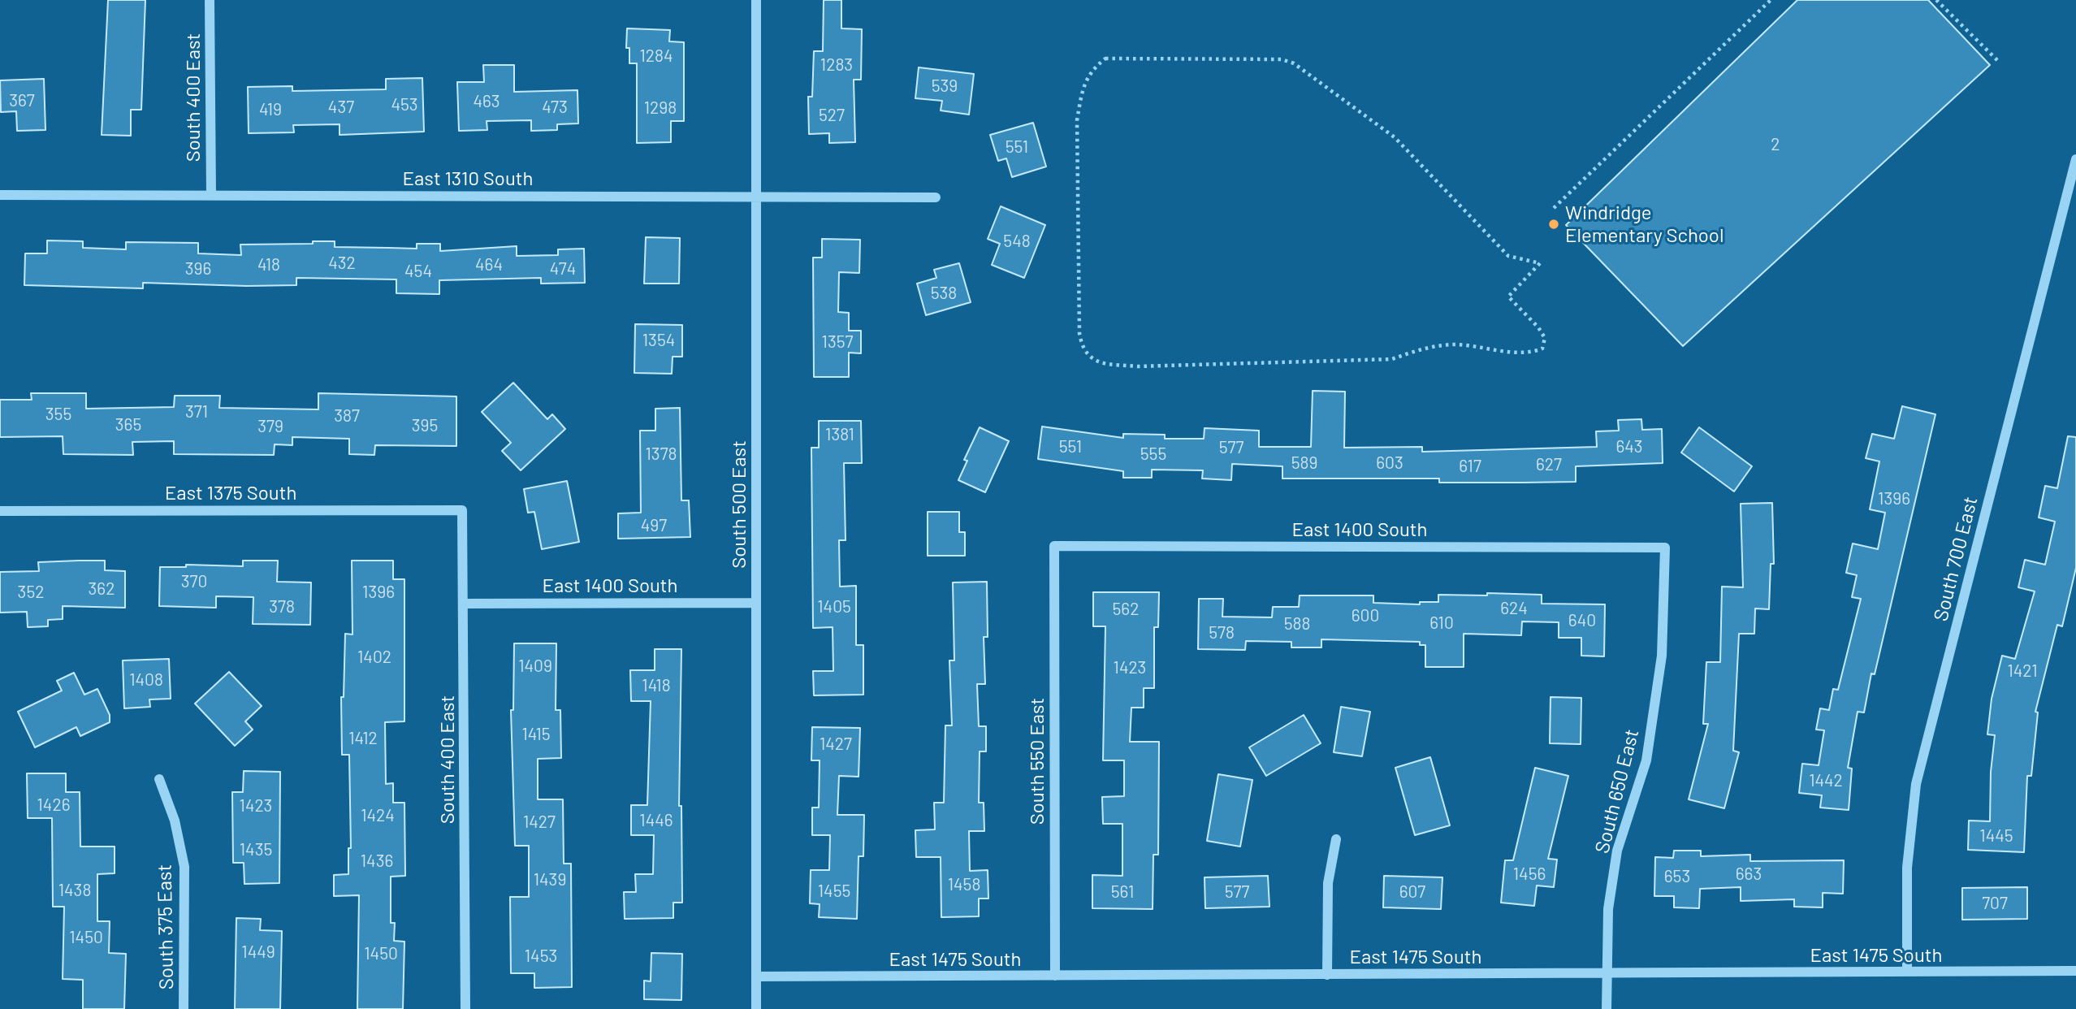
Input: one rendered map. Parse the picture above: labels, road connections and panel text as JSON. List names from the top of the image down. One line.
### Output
{"streets":{"street":["South 400 East","East 1310 South","East 1375 South","South 500 East","East 1400 South","South 700 East","South 550 East","South 650 East","South 375 East","East 1475 South"]},"crossings":[["South 400 East","East 1310 South"],["South 400 East","East 1375 South"],["South 400 East","East 1400 South"],["East 1310 South","South 500 East"],["South 500 East","East 1400 South"],["South 500 East","East 1475 South"],["East 1400 South","South 550 East"],["East 1400 South","South 650 East"],["South 700 East","East 1475 South"],["South 550 East","East 1475 South"],["South 650 East","East 1475 South"]],"places":["Windridge Elementary School"],"house_numbers":["1284","1283","539","367","463","453","437","473","1298","419","527","2","551","548","432","418","464","396","474","454","538","1354","1357","371","355","387","365","395","379","1381","551","643","577","1378","555","589","603","627","617","1396","497","370","362","352","1396","378","1405","624","562","600","640","610","588","578","1402","1409","1423","1421","1408","1418","1415","1412","1427","1442","1426","1423","1424","1446","1427","1445","1435","1436","1456","663","653","1439","1458","1438","1455","561","577","607","707","1450","1449","1450","1453"]}
